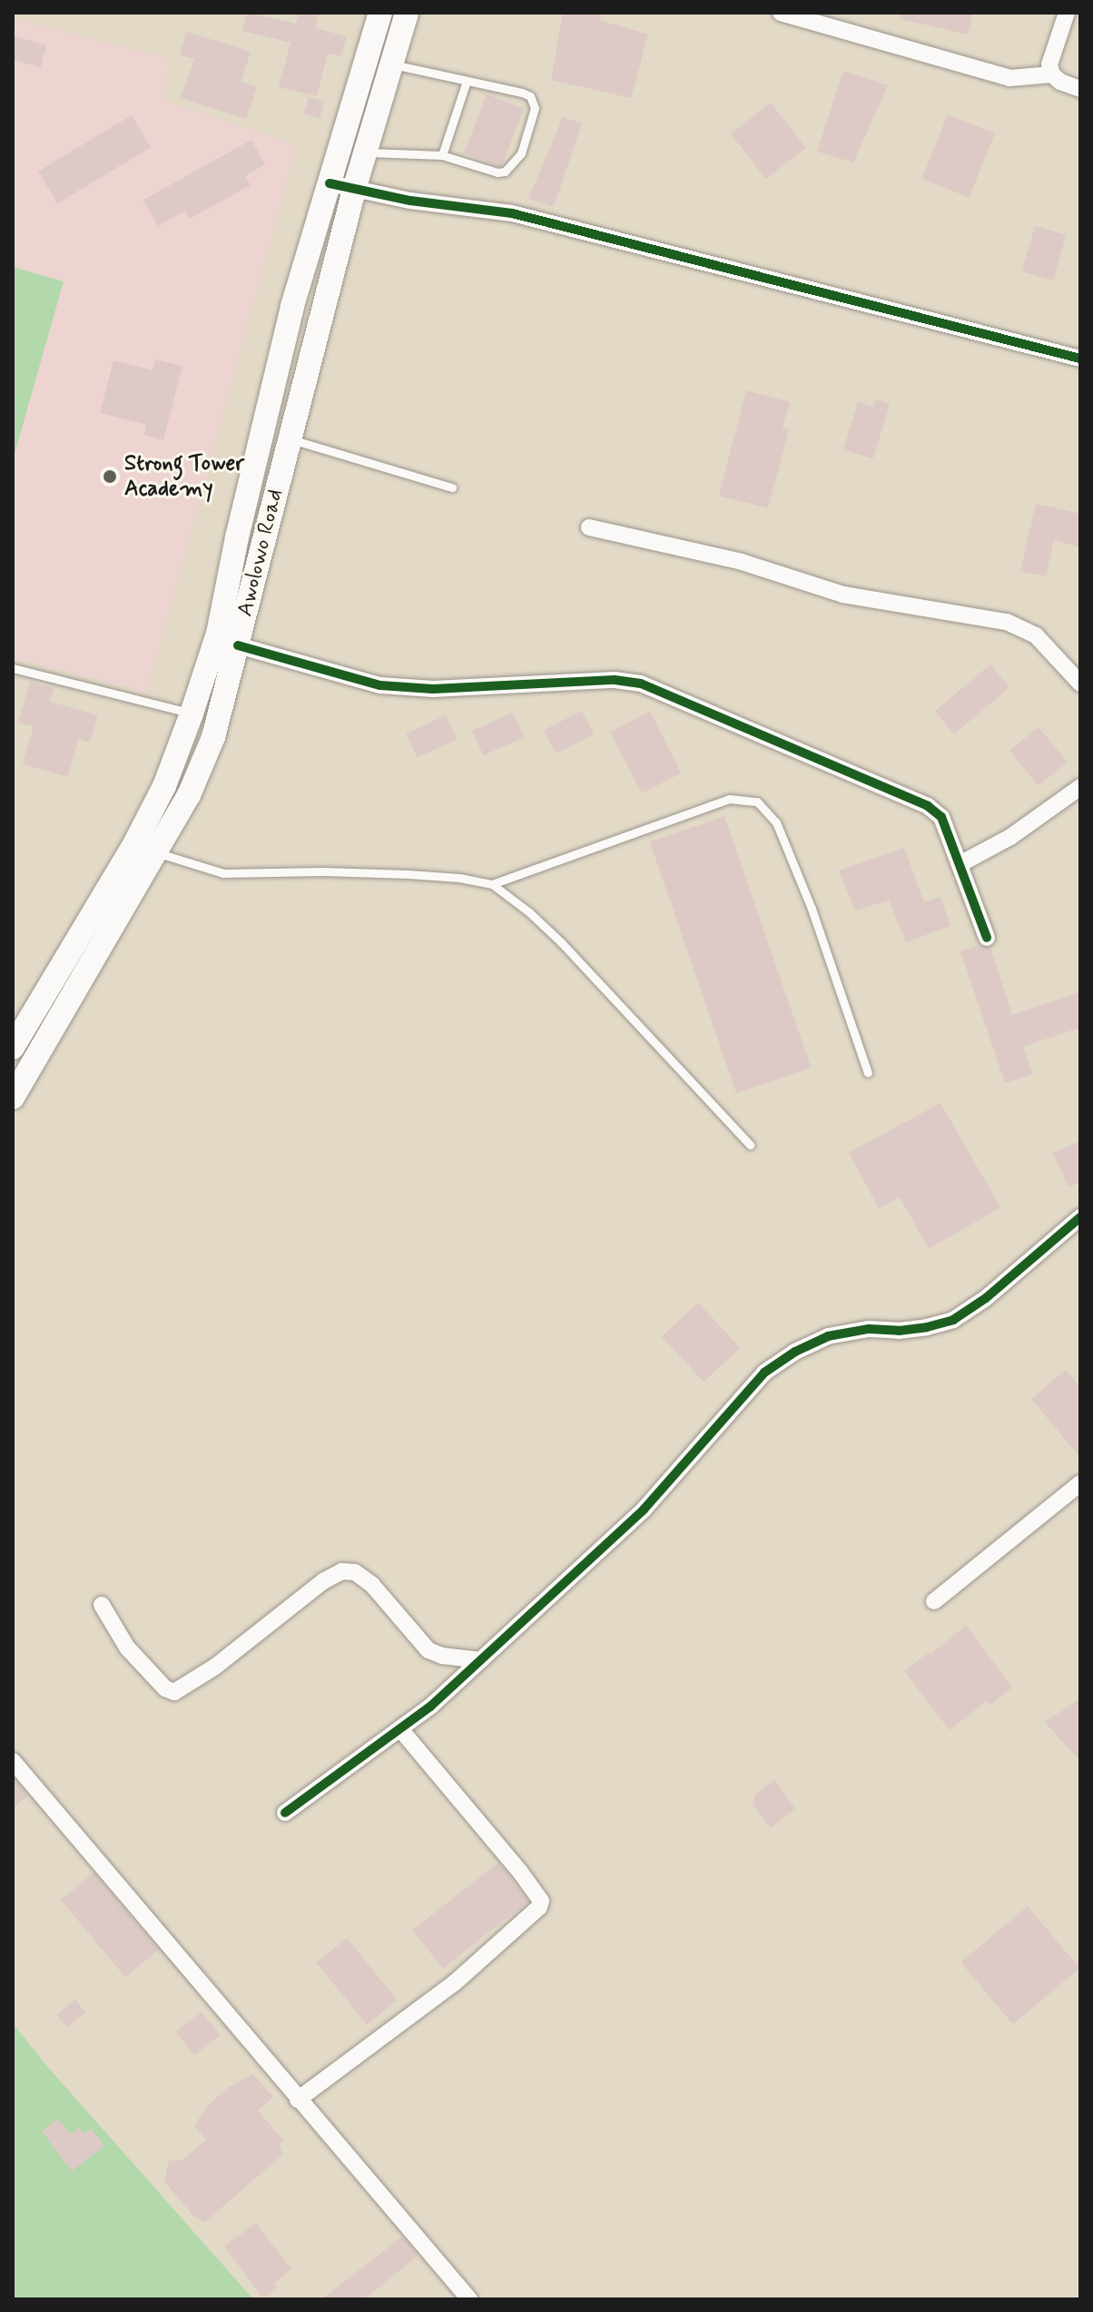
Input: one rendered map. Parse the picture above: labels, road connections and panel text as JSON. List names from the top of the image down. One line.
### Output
{"streets":{"main road":["Awolowo Road"]},"places":["Strong Tower Academy"]}
